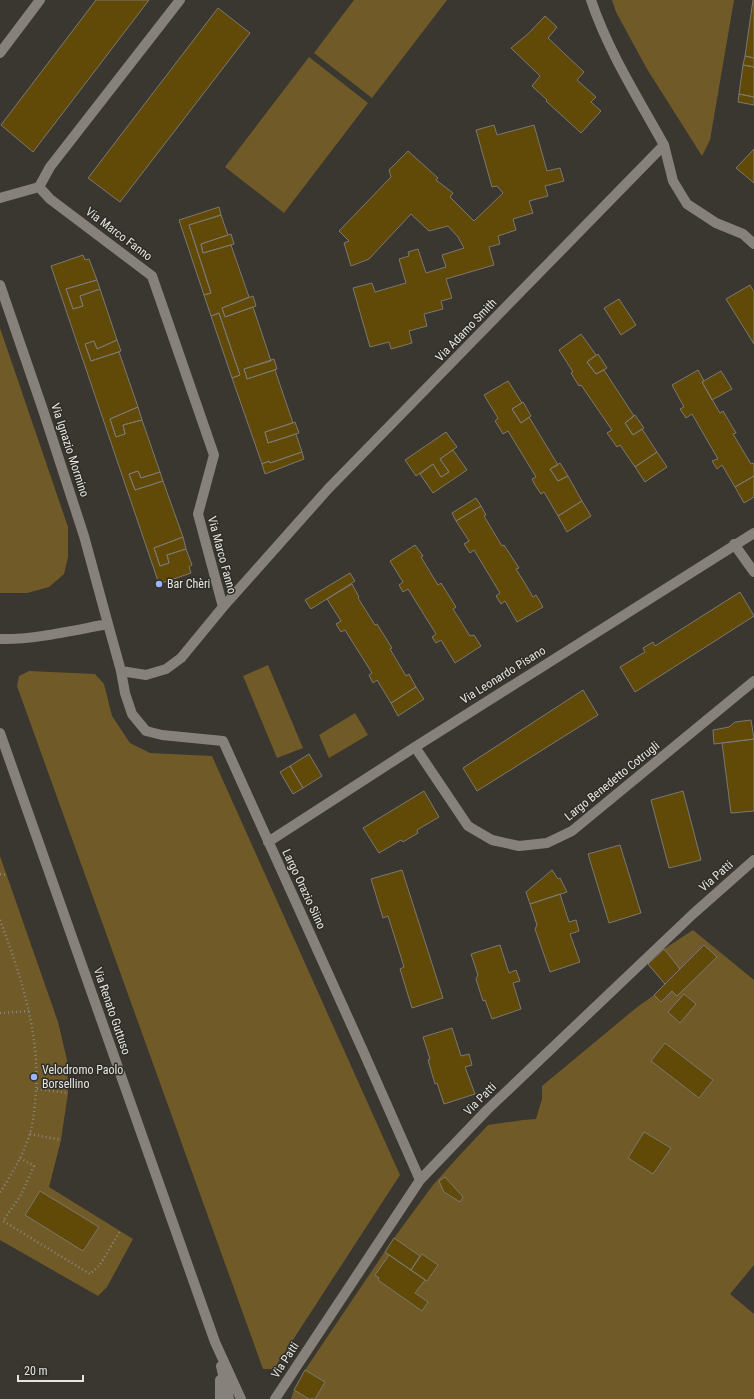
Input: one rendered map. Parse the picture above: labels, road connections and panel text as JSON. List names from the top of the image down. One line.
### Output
{"streets":{"street":["Via Marco Fanno","Via Adamo Smith","Via Ignazio Mormino","Via Leonardo Pisano","Largo Benedetto Cotrugli","Via Patti","Largo Orazio Siino","Via Renato Guttuso"]},"crossings":[["Via Marco Fanno","Via Adamo Smith"],["Via Adamo Smith","Via Ignazio Mormino"],["Via Adamo Smith","Largo Orazio Siino"],["Via Ignazio Mormino","Largo Orazio Siino"],["Via Leonardo Pisano","Largo Benedetto Cotrugli"],["Via Leonardo Pisano","Largo Orazio Siino"],["Via Patti","Largo Orazio Siino"]],"places":["Bar Chèri","Velodromo Paolo Borsellino"],"scale_bar":"20 m"}
